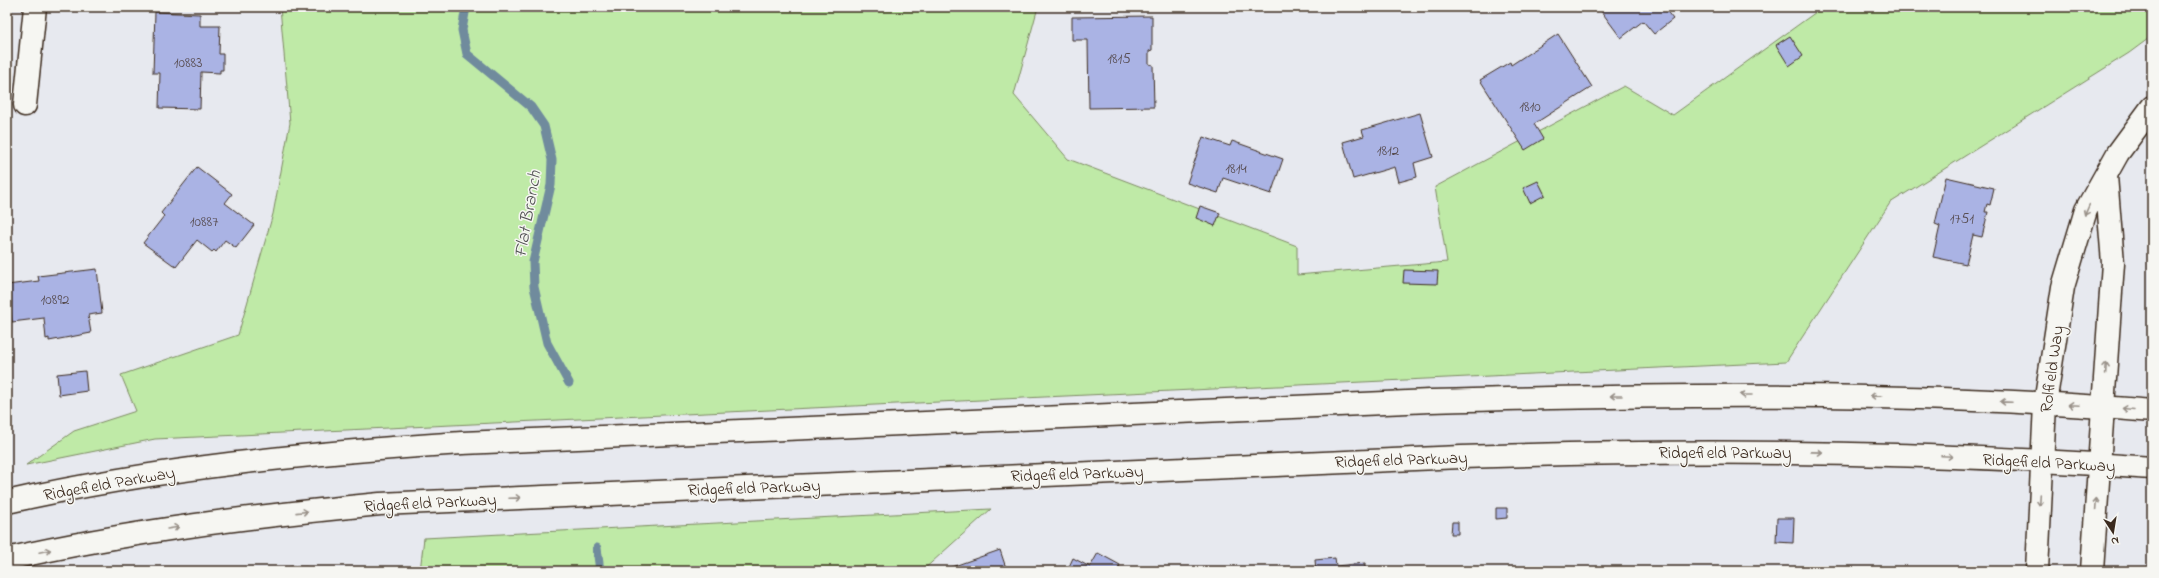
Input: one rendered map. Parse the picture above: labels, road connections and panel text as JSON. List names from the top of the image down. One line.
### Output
{"streets":{"main road":["Rolfield Way","Ridgefield Parkway"]},"crossings":[["Rolfield Way","Ridgefield Parkway"]],"water":["Flat Branch"],"house_numbers":["1815","10883","1810","1812","1814","1751","10887","10892"],"north":"bottom"}
